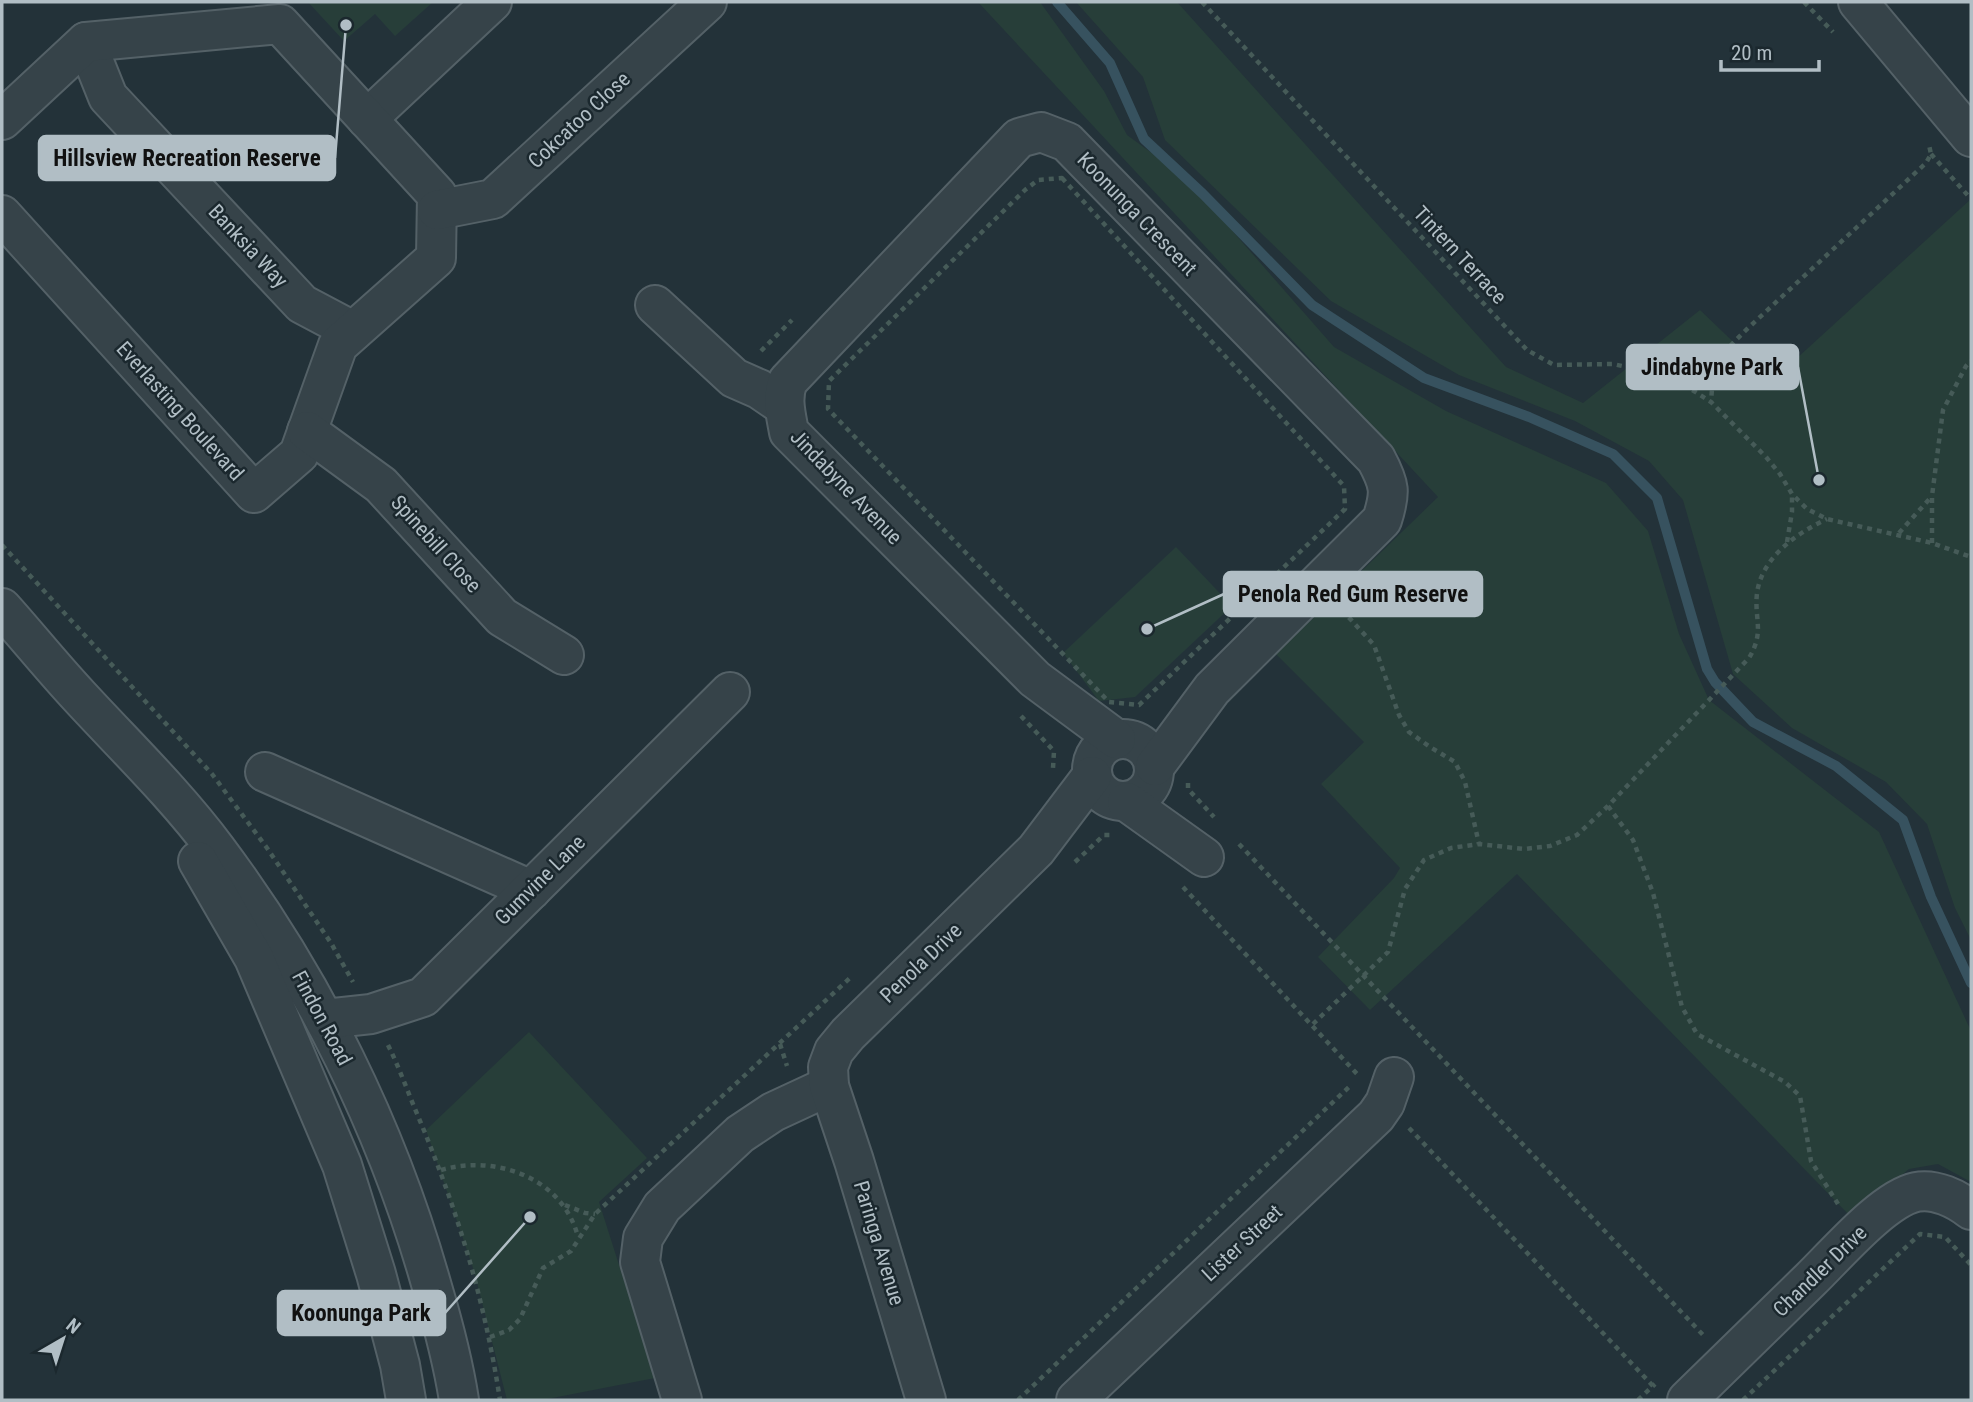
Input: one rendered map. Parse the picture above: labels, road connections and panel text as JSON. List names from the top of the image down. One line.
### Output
{"streets":{"street":["Cokcatoo Close","Koonunga Crescent","Banksia Way","Everlasting Boulevard","Jindabyne Avenue","Spinebill Close","Gumvine Lane","Penola Drive","Findon Road","Paringa Avenue","Lister Street","Chandler Drive"],"path":["Tintern Terrace"]},"crossings":[["Cokcatoo Close","Everlasting Boulevard"],["Koonunga Crescent","Jindabyne Avenue"],["Koonunga Crescent","Penola Drive"],["Banksia Way","Everlasting Boulevard"],["Everlasting Boulevard","Spinebill Close"],["Jindabyne Avenue","Penola Drive"],["Gumvine Lane","Findon Road"],["Penola Drive","Paringa Avenue"]],"places":["Hillsview Recreation Reserve","Jindabyne Park","Penola Red Gum Reserve","Koonunga Park"],"scale_bar":"20 m","north":"top right"}
